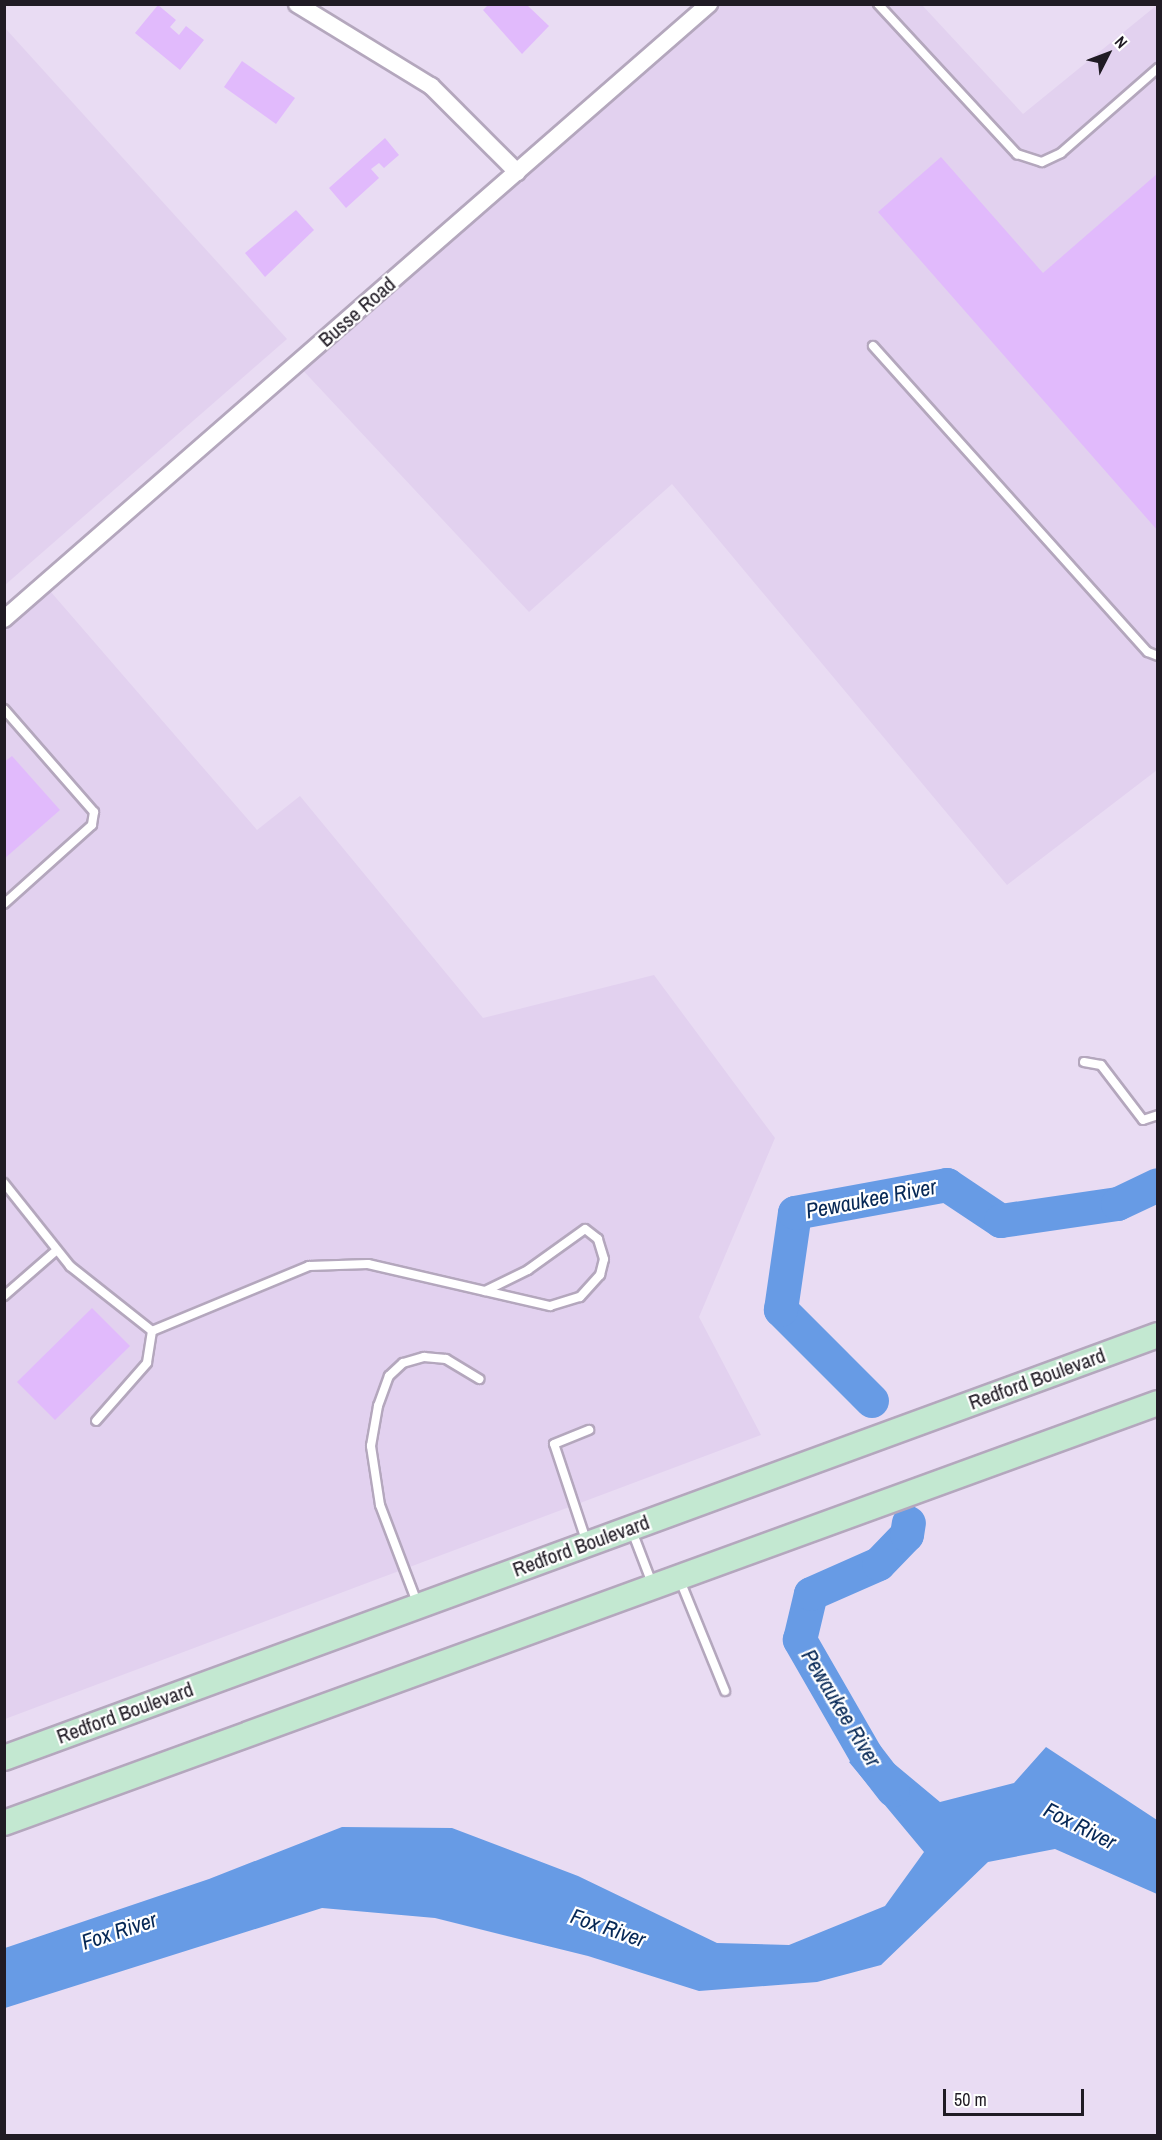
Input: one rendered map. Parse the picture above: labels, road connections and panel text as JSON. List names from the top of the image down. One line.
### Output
{"streets":{"main road":["Redford Boulevard"],"street":["Busse Road"]},"water":["Pewaukee River","Fox River"],"scale_bar":"50 m","north":"top right"}
